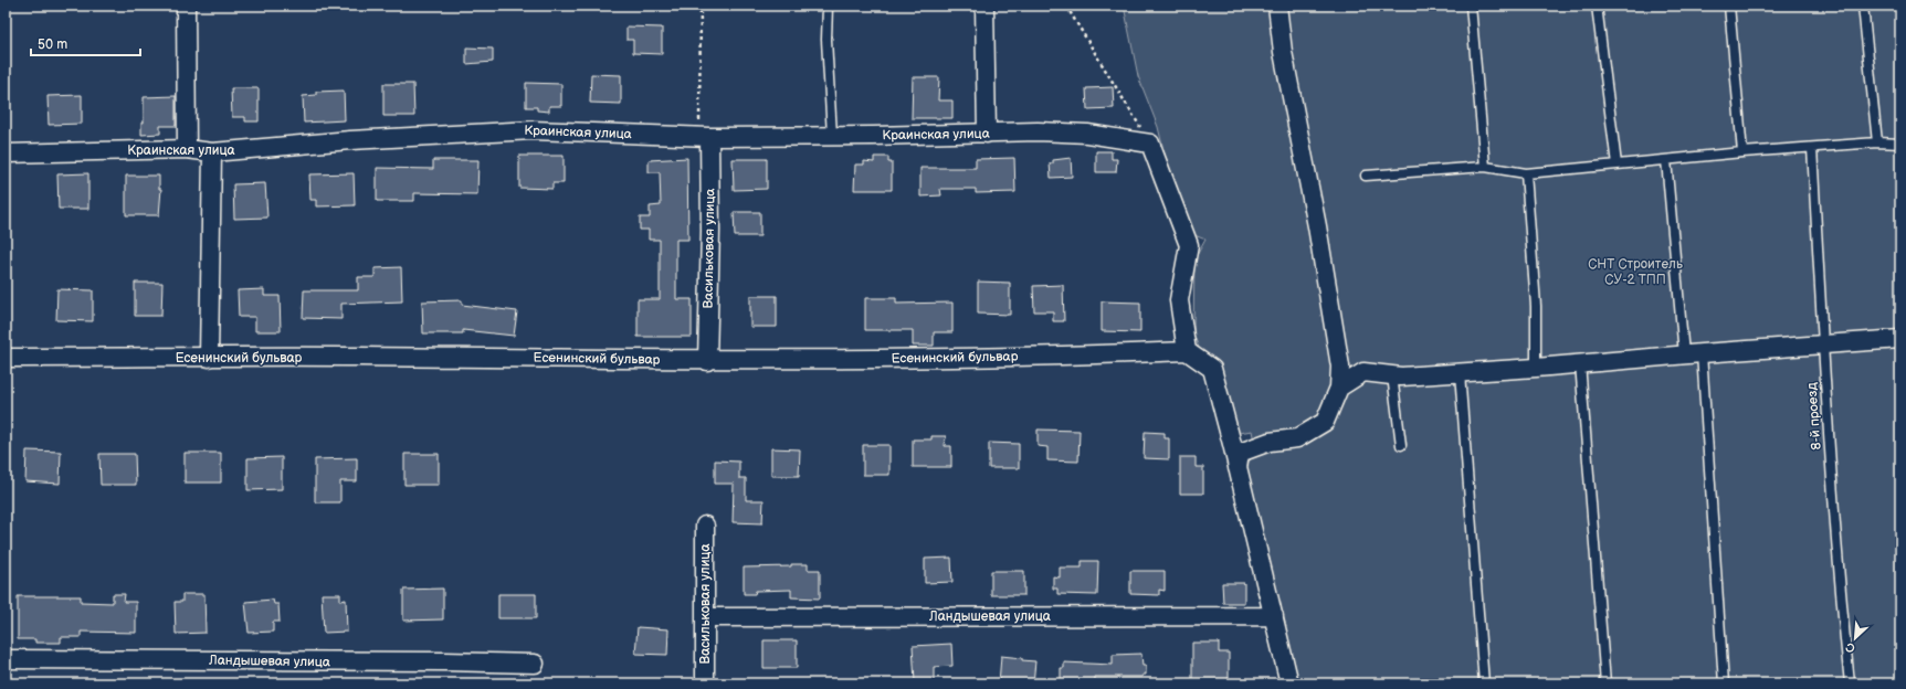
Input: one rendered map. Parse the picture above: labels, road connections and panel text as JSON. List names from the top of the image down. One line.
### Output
{"streets":{"street":["Краинская улица","Васильковая улица","Есенинский бульвар","Ландышевая улица"],"lane":["8-й проезд"]},"crossings":[["Краинская улица","Васильковая улица"],["Васильковая улица","Есенинский бульвар"],["Васильковая улица","Ландышевая улица"]],"parks":["СНТ Строитель СУ-2 ТПП"],"scale_bar":"50 m","north":"bottom left"}
